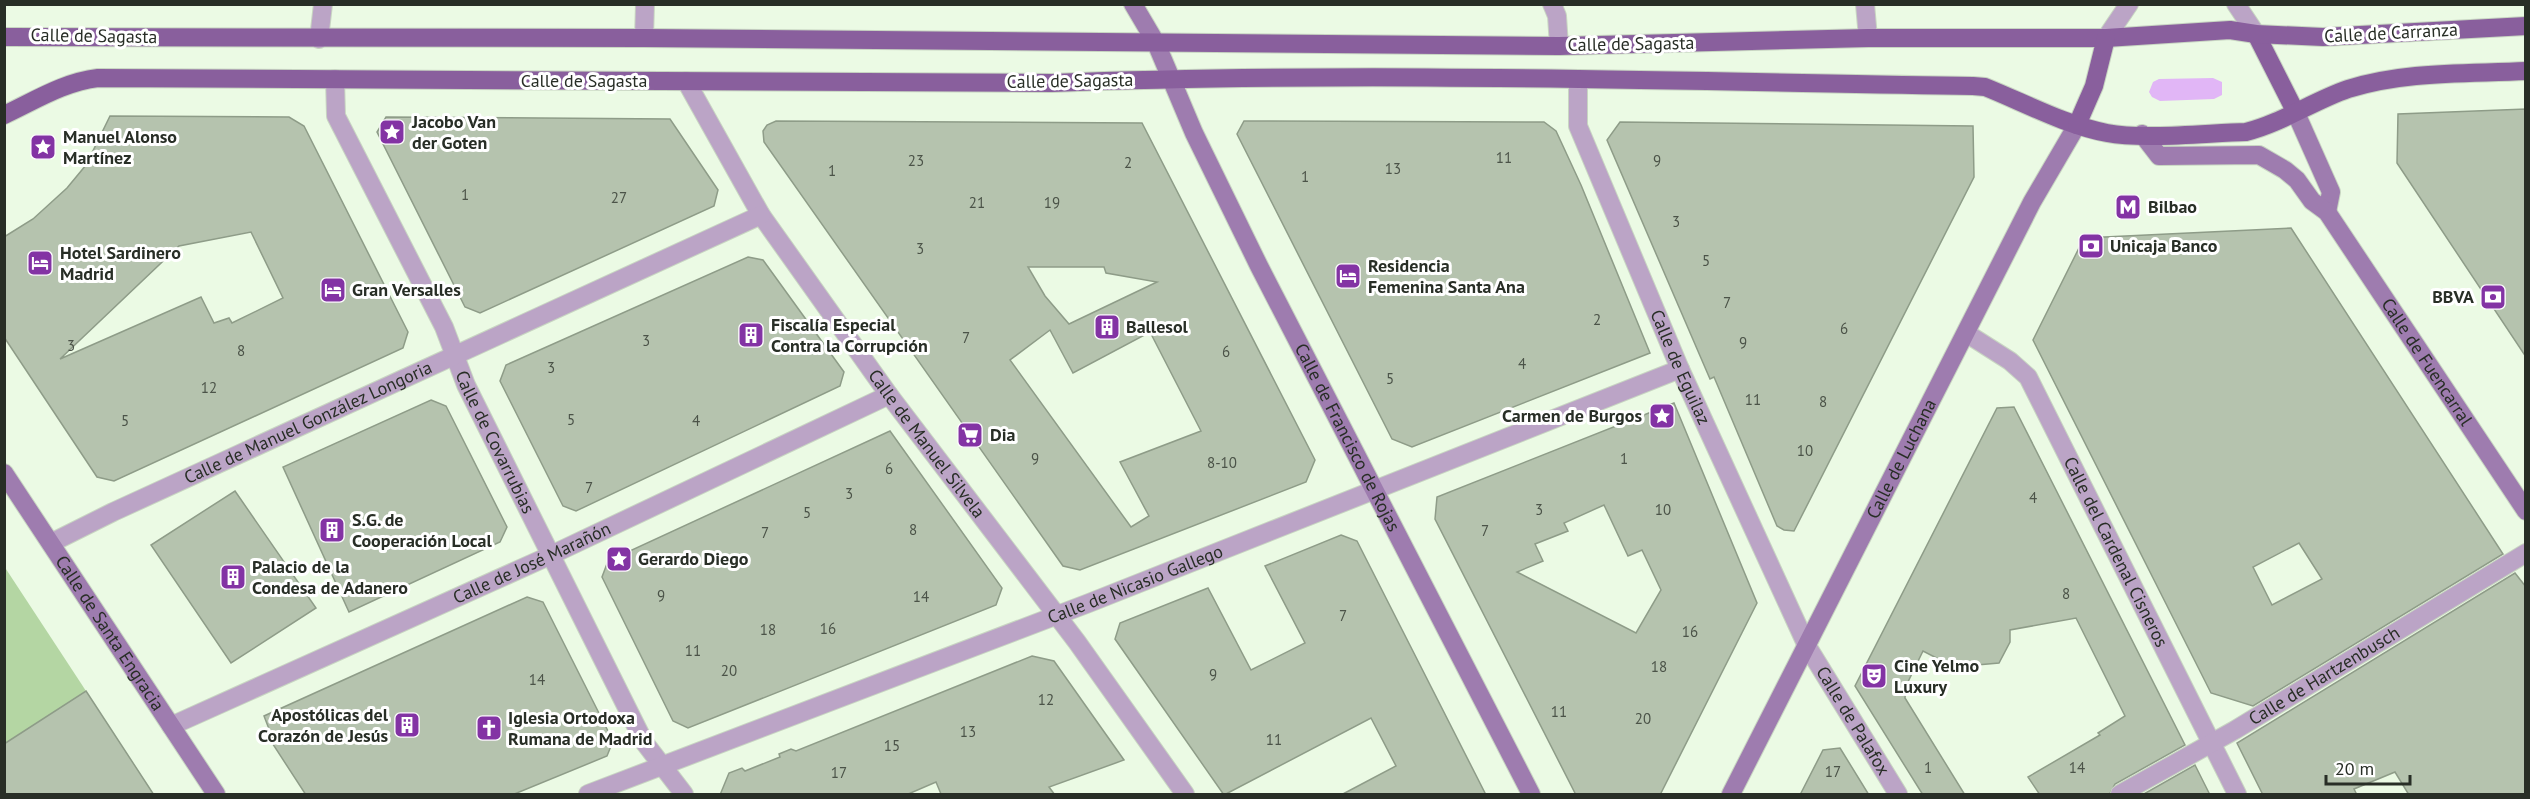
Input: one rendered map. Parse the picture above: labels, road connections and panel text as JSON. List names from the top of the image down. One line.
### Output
{"streets":{"main road":["Calle de Carranza","Calle de Sagasta"],"street":["Calle de Fuencarral","Calle de Eguilaz","Calle de Manuel González Longoria","Calle de Francisco de Rojas","Calle de Covarrubias","Calle de Manuel Silvela","Calle de Luchana","Calle del Cardenal Cisneros","Calle de José Marañón","Calle de Nicasio Gallego","Calle de Santa Engracia","Calle de Hartzenbusch","Calle de Palafox"]},"crossings":[["Calle de Carranza","Calle de Sagasta"],["Calle de Sagasta","Calle de Fuencarral"],["Calle de Sagasta","Calle de Eguilaz"],["Calle de Sagasta","Calle de Francisco de Rojas"],["Calle de Sagasta","Calle de Covarrubias"],["Calle de Sagasta","Calle de Manuel Silvela"],["Calle de Sagasta","Calle de Luchana"],["Calle de Eguilaz","Calle de Luchana"],["Calle de Eguilaz","Calle de Nicasio Gallego"],["Calle de Eguilaz","Calle de Palafox"],["Calle de Manuel González Longoria","Calle de Covarrubias"],["Calle de Manuel González Longoria","Calle de Manuel Silvela"],["Calle de Manuel González Longoria","Calle de Santa Engracia"],["Calle de Francisco de Rojas","Calle de Nicasio Gallego"],["Calle de Covarrubias","Calle de José Marañón"],["Calle de Covarrubias","Calle de Nicasio Gallego"],["Calle de Manuel Silvela","Calle de José Marañón"],["Calle de Manuel Silvela","Calle de Nicasio Gallego"],["Calle de Luchana","Calle del Cardenal Cisneros"],["Calle de Luchana","Calle de Palafox"],["Calle del Cardenal Cisneros","Calle de Hartzenbusch"],["Calle de José Marañón","Calle de Santa Engracia"]],"places":{"place":["Jacobo Van der Goten","Manuel Alonso Martínez","Carmen de Burgos","Gerardo Diego"],"metro station":["Bilbao"],"bank":["Unicaja Banco","BBVA"],"hotel":["Hotel Sardinero Madrid","Residencia Femenina Santa Ana","Gran Versalles"],"building":["Ballesol","Fiscalía Especial Contra la Corrupción","S.G. de Cooperación Local","Palacio de la Condesa de Adanero","Apostólicas del Corazón de Jesús"],"supermarket":["Dia"],"theatre":["Cine Yelmo Luxury"],"church":["Iglesia Ortodoxa Rumana de Madrid"]},"house_numbers":["11","23","9","2","13","1","1","1","27","21","19","3","3","5","7","2","6","7","3","9","3","8","6","4","3","5","12","11","8","5","5","4","10","9","1","8-10","6","7","3","4","3","10","5","8","7","7","8","9","14","7","16","18","16","11","18","20","9","14","12","11","20","13","11","15","1","14","17","17"],"scale_bar":"20 m"}
